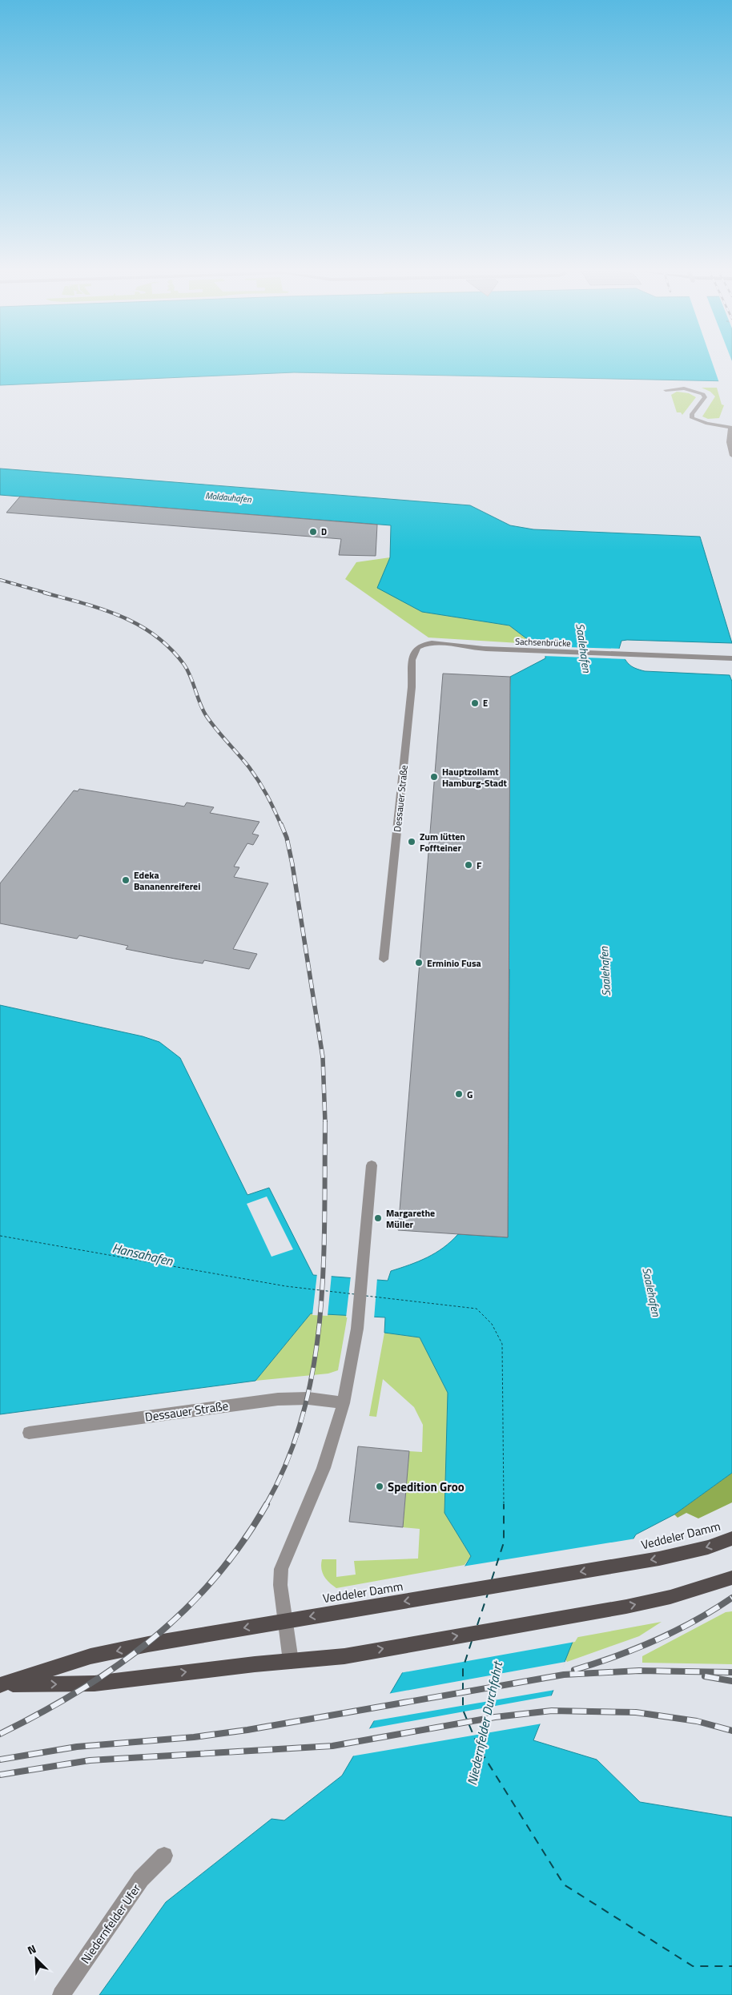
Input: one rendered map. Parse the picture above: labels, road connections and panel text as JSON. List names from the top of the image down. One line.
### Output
{"streets":{"main road":["Veddeler Damm"],"street":["Sachsenbrücke","Dessauer Straße","Niedernfelder Ufer"]},"crossings":[["Sachsenbrücke","Dessauer Straße"]],"water":["Moldauhafen","Saalehafen","Hansahafen","Niedernfelder Durchfahrt"],"places":["D","E","Hauptzollamt Hamburg-Stadt","Zum lütten Foffteiner","F","Edeka Bananenreiferei","Erminio Fusa","G","Margarethe Müller","Spedition Groo"],"north":"top left"}
